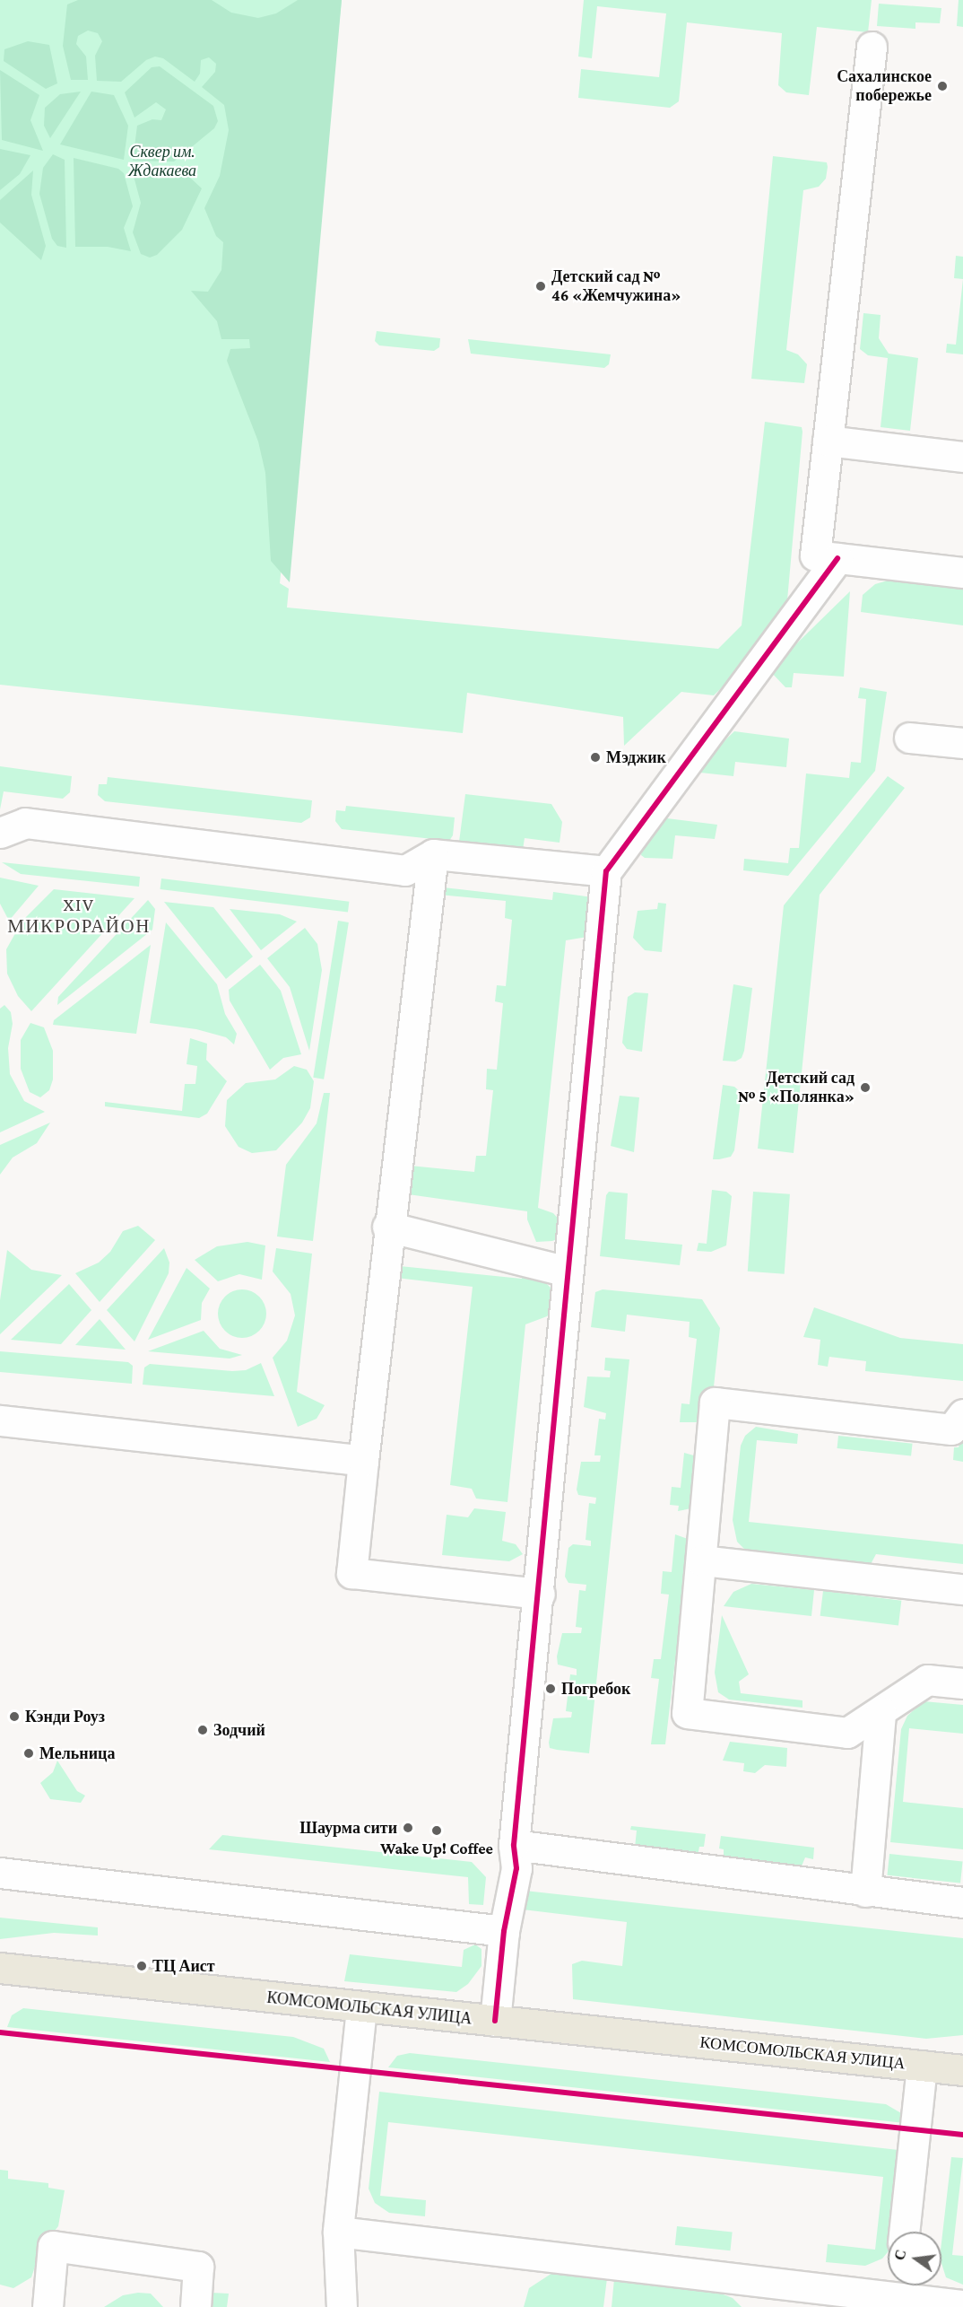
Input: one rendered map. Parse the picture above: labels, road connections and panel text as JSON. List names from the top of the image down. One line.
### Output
{"streets":{"main road":["КОМСОМОЛЬСКАЯ УЛИЦА"]},"districts":["XIV МИКРОРАЙОН"],"parks":["Сквер им. Ждакаева"],"places":["Сахалинское побережье","Детский сад № 46 «Жемчужина»","Мэджик","Детский сад № 5 «Полянка»","Погребок","Кэнди Роуз","Зодчий","Мельница","Шаурма сити","Wake Up! Coffee","ТЦ Аист"],"north":"left"}
